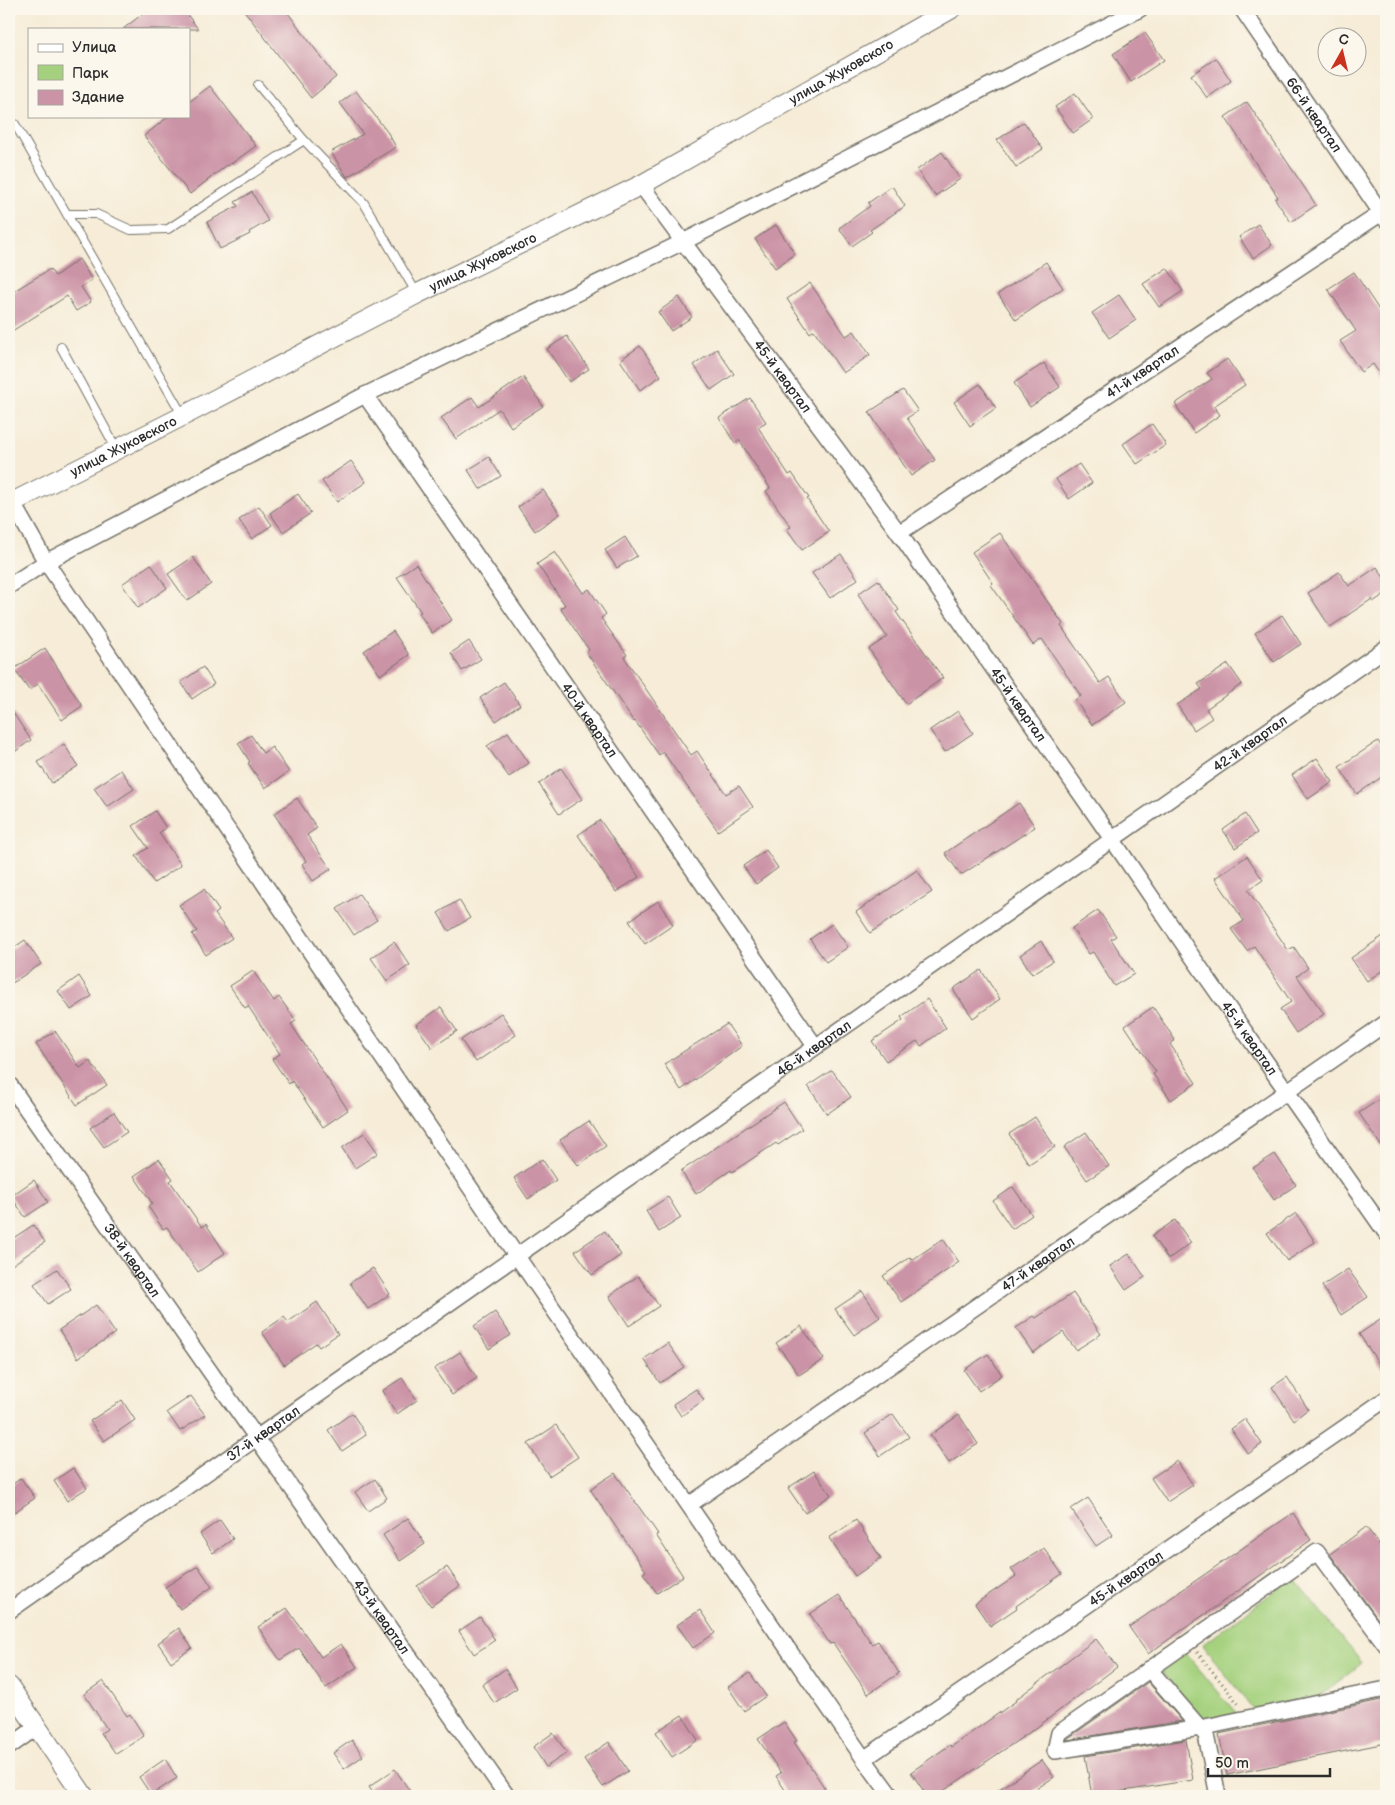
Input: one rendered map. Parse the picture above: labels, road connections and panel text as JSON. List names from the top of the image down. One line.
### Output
{"streets":{"street":["улица Жуковского","66-й квартал","41-й квартал","45-й квартал","40-й квартал","42-й квартал","46-й квартал","38-й квартал","47-й квартал","37-й квартал","43-й квартал"]},"crossings":[["улица Жуковского","45-й квартал"],["66-й квартал","41-й квартал"],["41-й квартал","45-й квартал"],["45-й квартал","42-й квартал"],["45-й квартал","46-й квартал"],["45-й квартал","47-й квартал"],["40-й квартал","46-й квартал"],["42-й квартал","46-й квартал"],["46-й квартал","37-й квартал"],["38-й квартал","37-й квартал"],["38-й квартал","43-й квартал"],["37-й квартал","43-й квартал"]],"legend":["Улица","Парк","Здание"],"scale_bar":"50 m","north":"top"}
